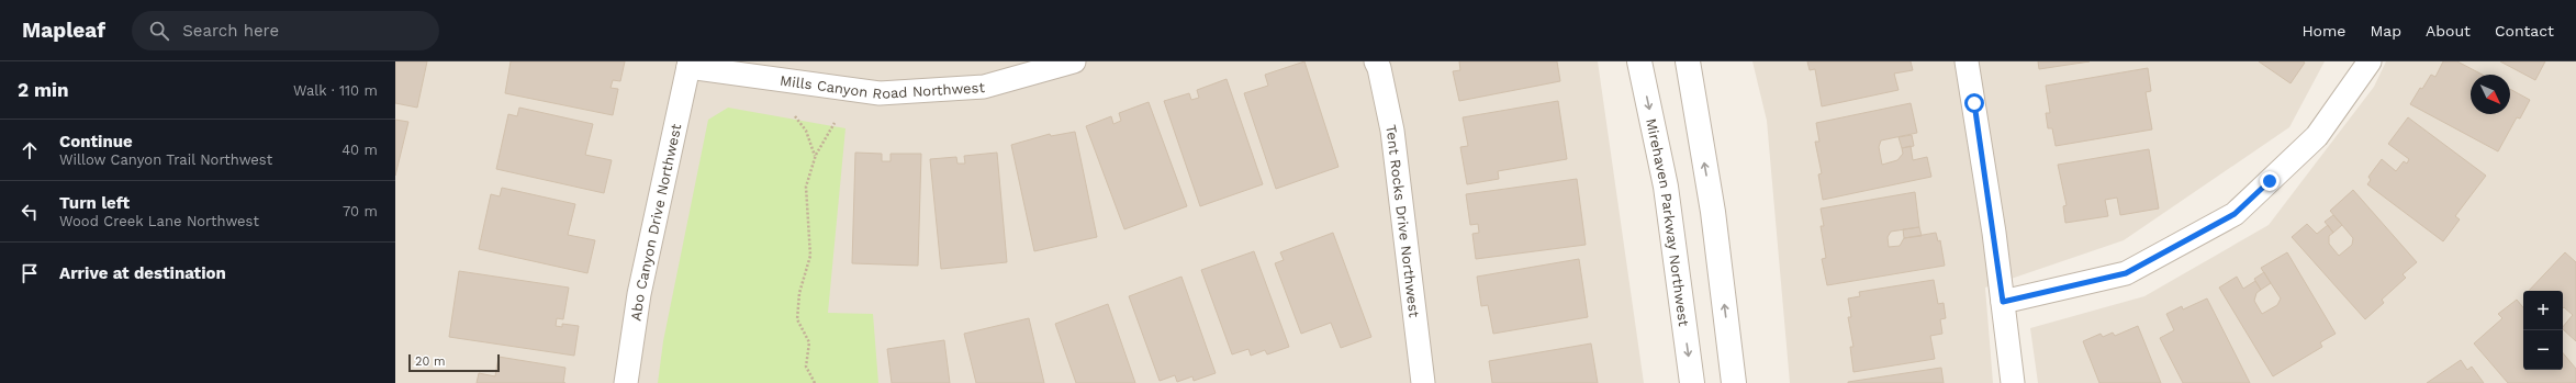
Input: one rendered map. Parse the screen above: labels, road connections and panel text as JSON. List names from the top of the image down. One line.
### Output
{"streets":{"street":["Mills Canyon Road Northwest","Abo Canyon Drive Northwest","Tent Rocks Drive Northwest","Mirehaven Parkway Northwest"]},"crossings":[["Mills Canyon Road Northwest","Abo Canyon Drive Northwest"]],"scale_bar":"20 m","north":"bottom right","page":{"header":"Mapleaf","search":"Search here","nav":["Home","Map","About","Contact"],"heading":["2 min","Walk · 110 m"],"list":[["Continue","Willow Canyon Trail Northwest","40 m"],["Turn left","Wood Creek Lane Northwest","70 m"],"Arrive at destination"],"map_buttons":["+","−"],"scale":"20 m"}}
